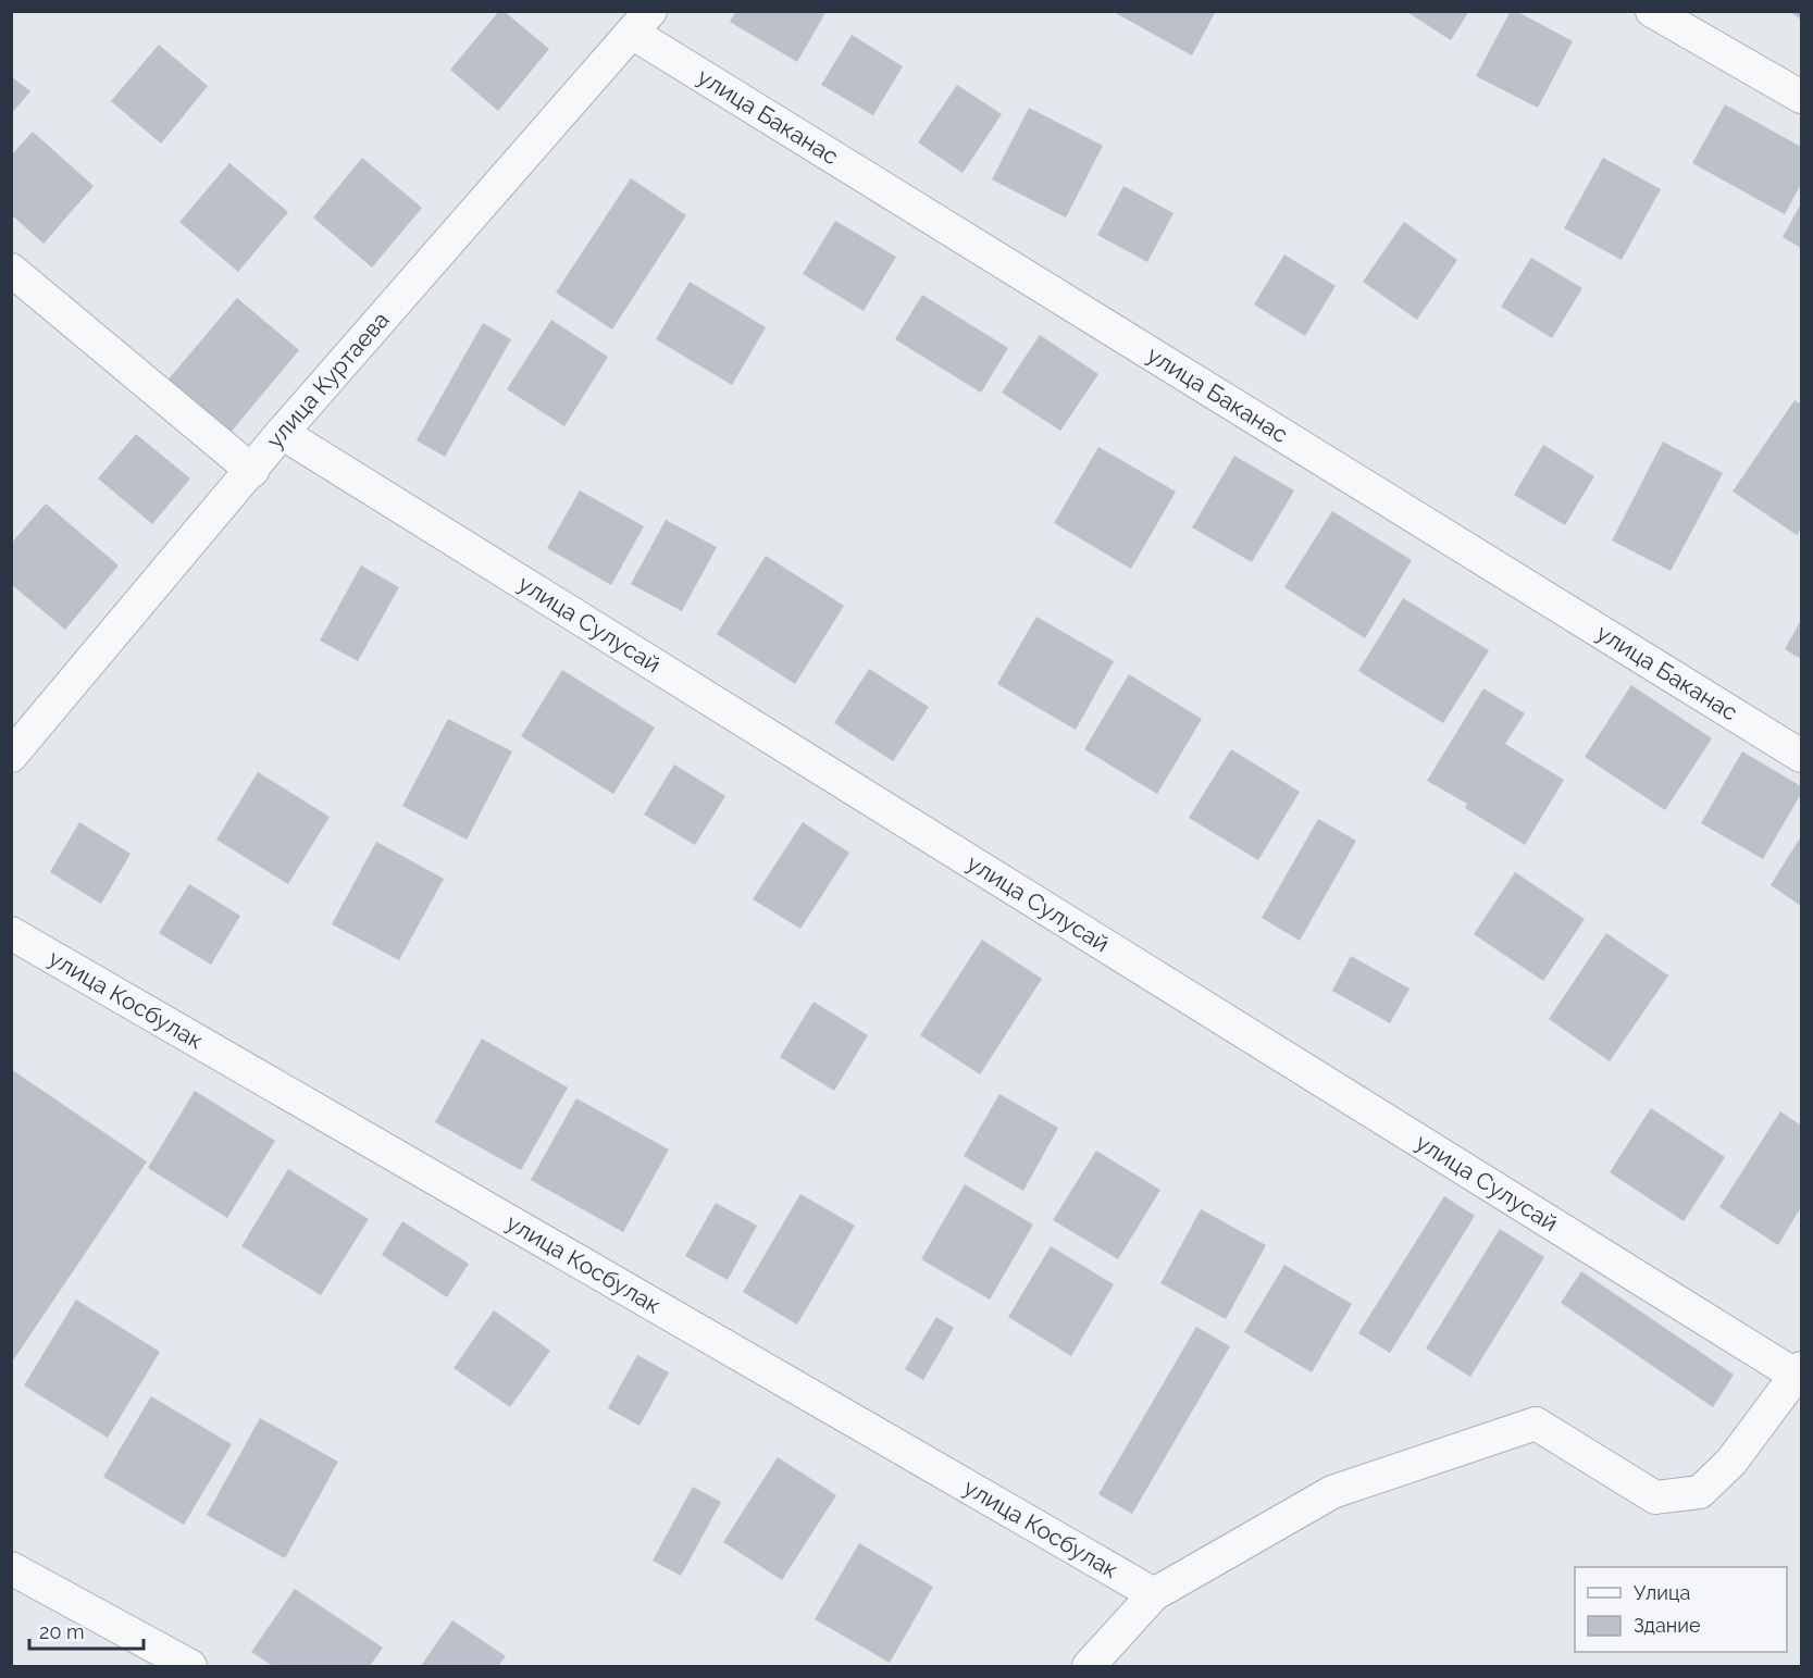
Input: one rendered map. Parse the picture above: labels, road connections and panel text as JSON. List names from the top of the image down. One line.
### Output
{"streets":{"street":["улица Баканас","улица Куртаева","улица Сулусай","улица Косбулак"]},"crossings":[["улица Баканас","улица Куртаева"],["улица Куртаева","улица Сулусай"]],"legend":["Улица","Здание"],"scale_bar":"20 m"}
